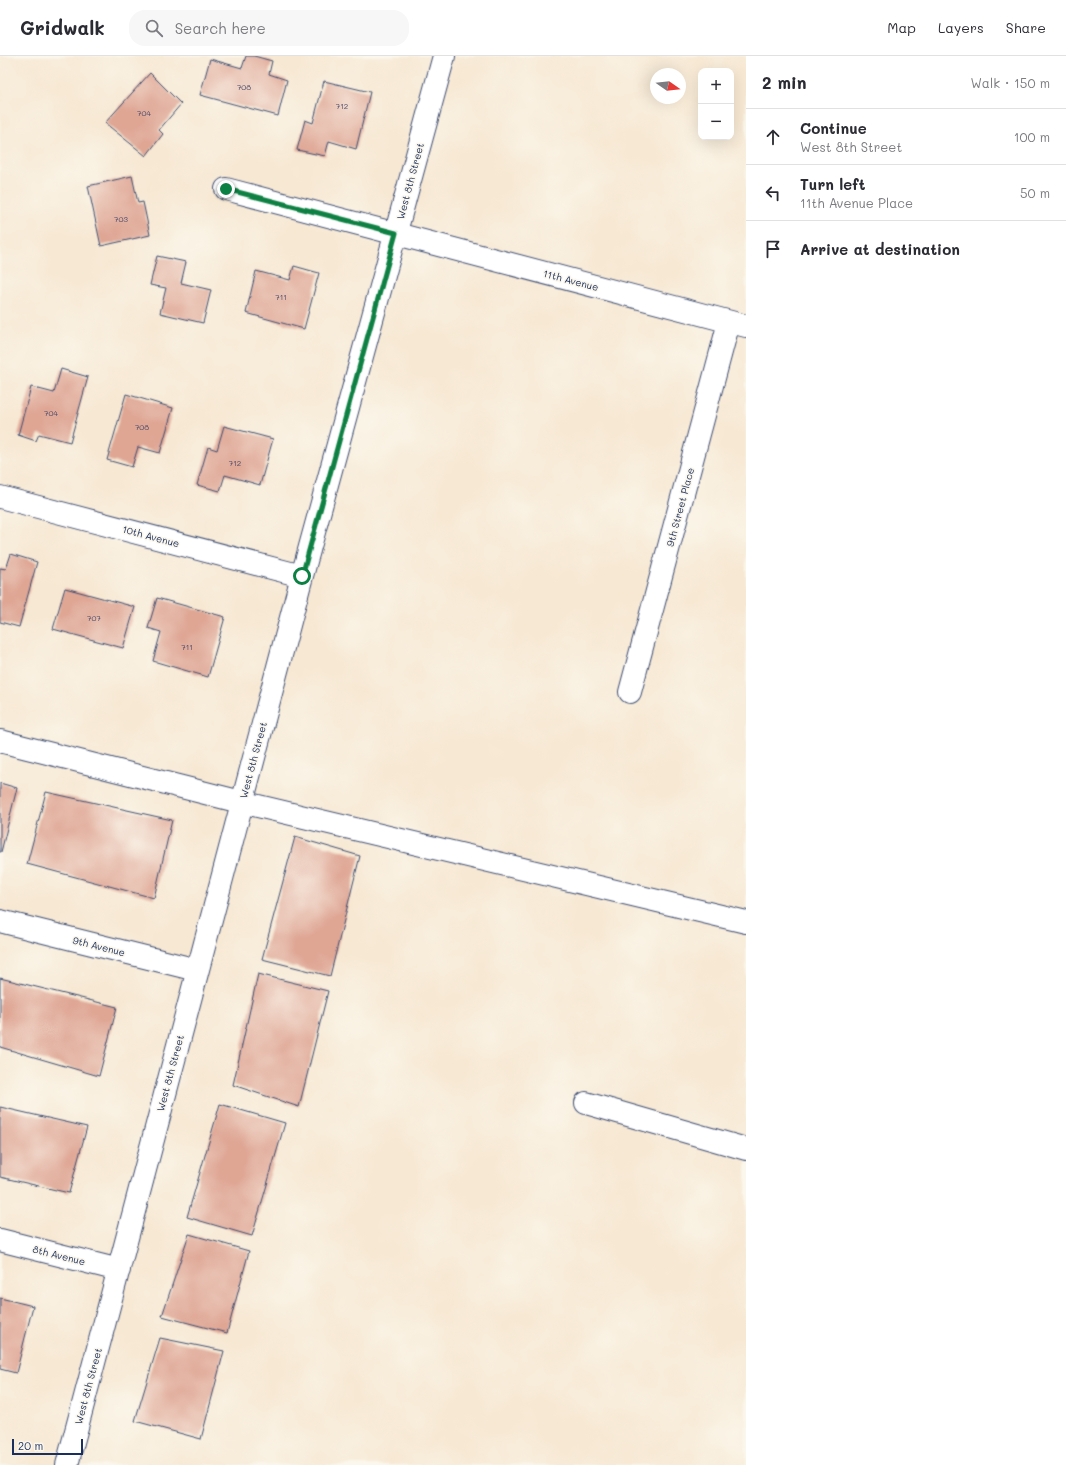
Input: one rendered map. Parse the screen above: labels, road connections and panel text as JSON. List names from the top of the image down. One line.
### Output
{"streets":{"street":["West 8th Street","11th Avenue","9th Street Place","10th Avenue","9th Avenue","8th Avenue"]},"crossings":[["West 8th Street","11th Avenue"],["West 8th Street","10th Avenue"],["West 8th Street","9th Avenue"],["West 8th Street","8th Avenue"],["11th Avenue","9th Street Place"]],"house_numbers":["708","712","704","703","711","704","708","712","707","711"],"scale_bar":"20 m","north":"right","page":{"header":"Gridwalk","search":"Search here","nav":["Map","Layers","Share"],"heading":["2 min","Walk · 150 m"],"map_buttons":["+","−"],"list":[["Continue","West 8th Street","100 m"],["Turn left","11th Avenue Place","50 m"],"Arrive at destination"],"scale":"20 m"}}
